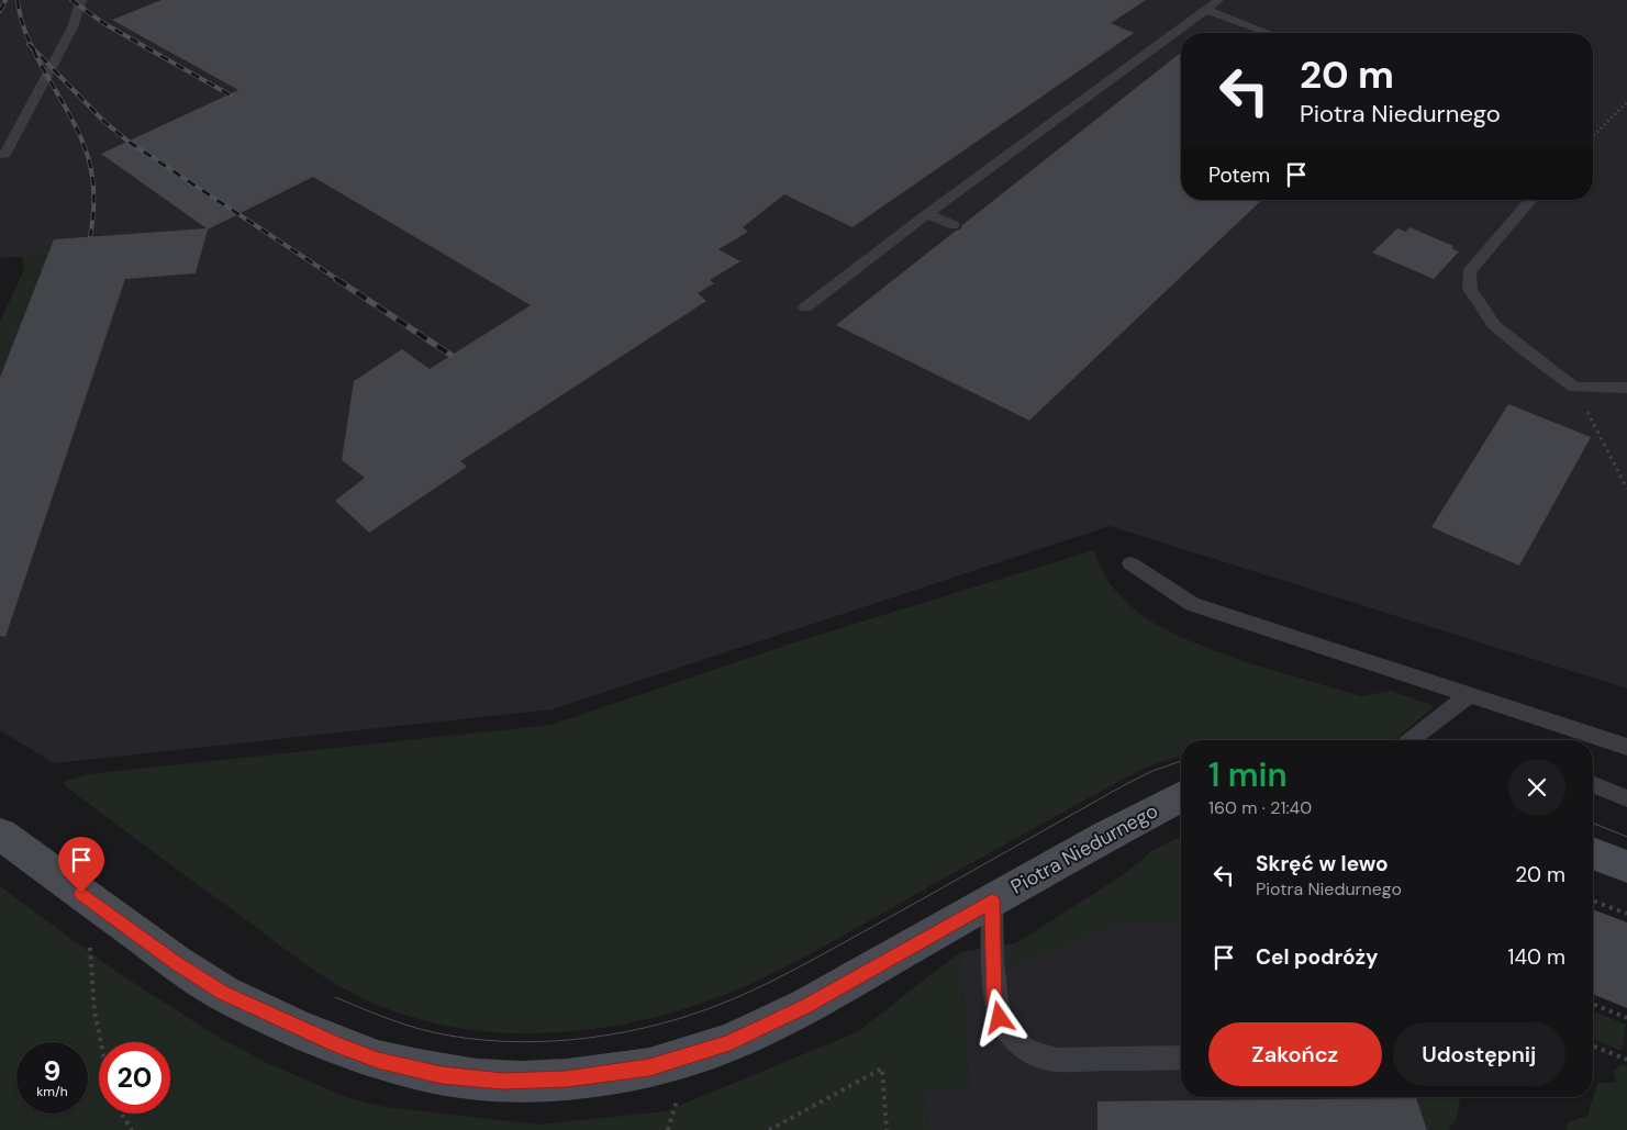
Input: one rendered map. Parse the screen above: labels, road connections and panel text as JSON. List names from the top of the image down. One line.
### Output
{"streets":{"street":["Piotra Niedurnego"]},"page":{"turn":["20 m","Piotra Niedurnego"],"then":"Potem","heading":["1 min","160 m · 21:40"],"list":[{"name":"Skręć w lewo","note":"Piotra Niedurnego","value":"20 m"},{"name":"Cel podróży","value":"140 m"}],"buttons":["Zakończ","Udostępnij"],"speed":"9 km/h","limit":"20"}}
